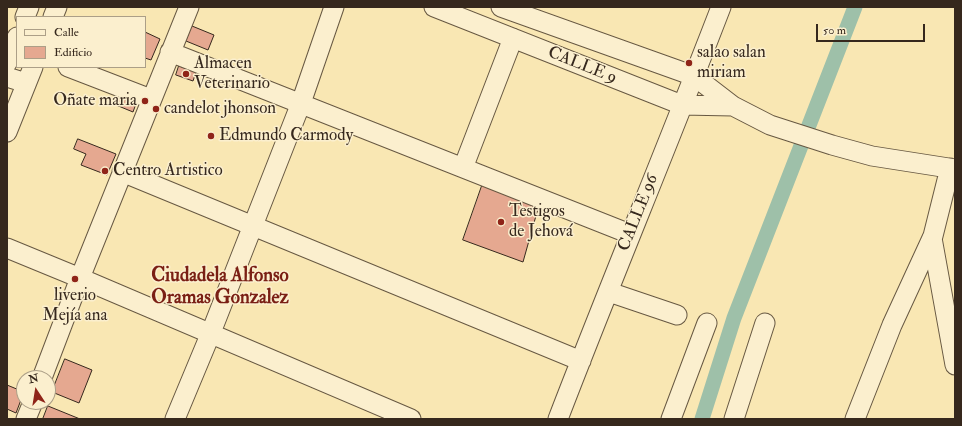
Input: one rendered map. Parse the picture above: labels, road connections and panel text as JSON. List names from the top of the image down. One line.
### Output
{"streets":{"street":["CALLE 9","CALLE 96"]},"crossings":[["CALLE 9","CALLE 96"]],"districts":["Ciudadela Alfonso Oramas Gonzalez"],"places":["salao salan miriam","Almacen Veterinario","Oñate maria","candelot jhonson","Edmundo Carmody","Centro Artistico","Testigos de Jehová","liverio Mejía ana"],"legend":["Calle","Edificio"],"scale_bar":"50 m","north":"top"}
